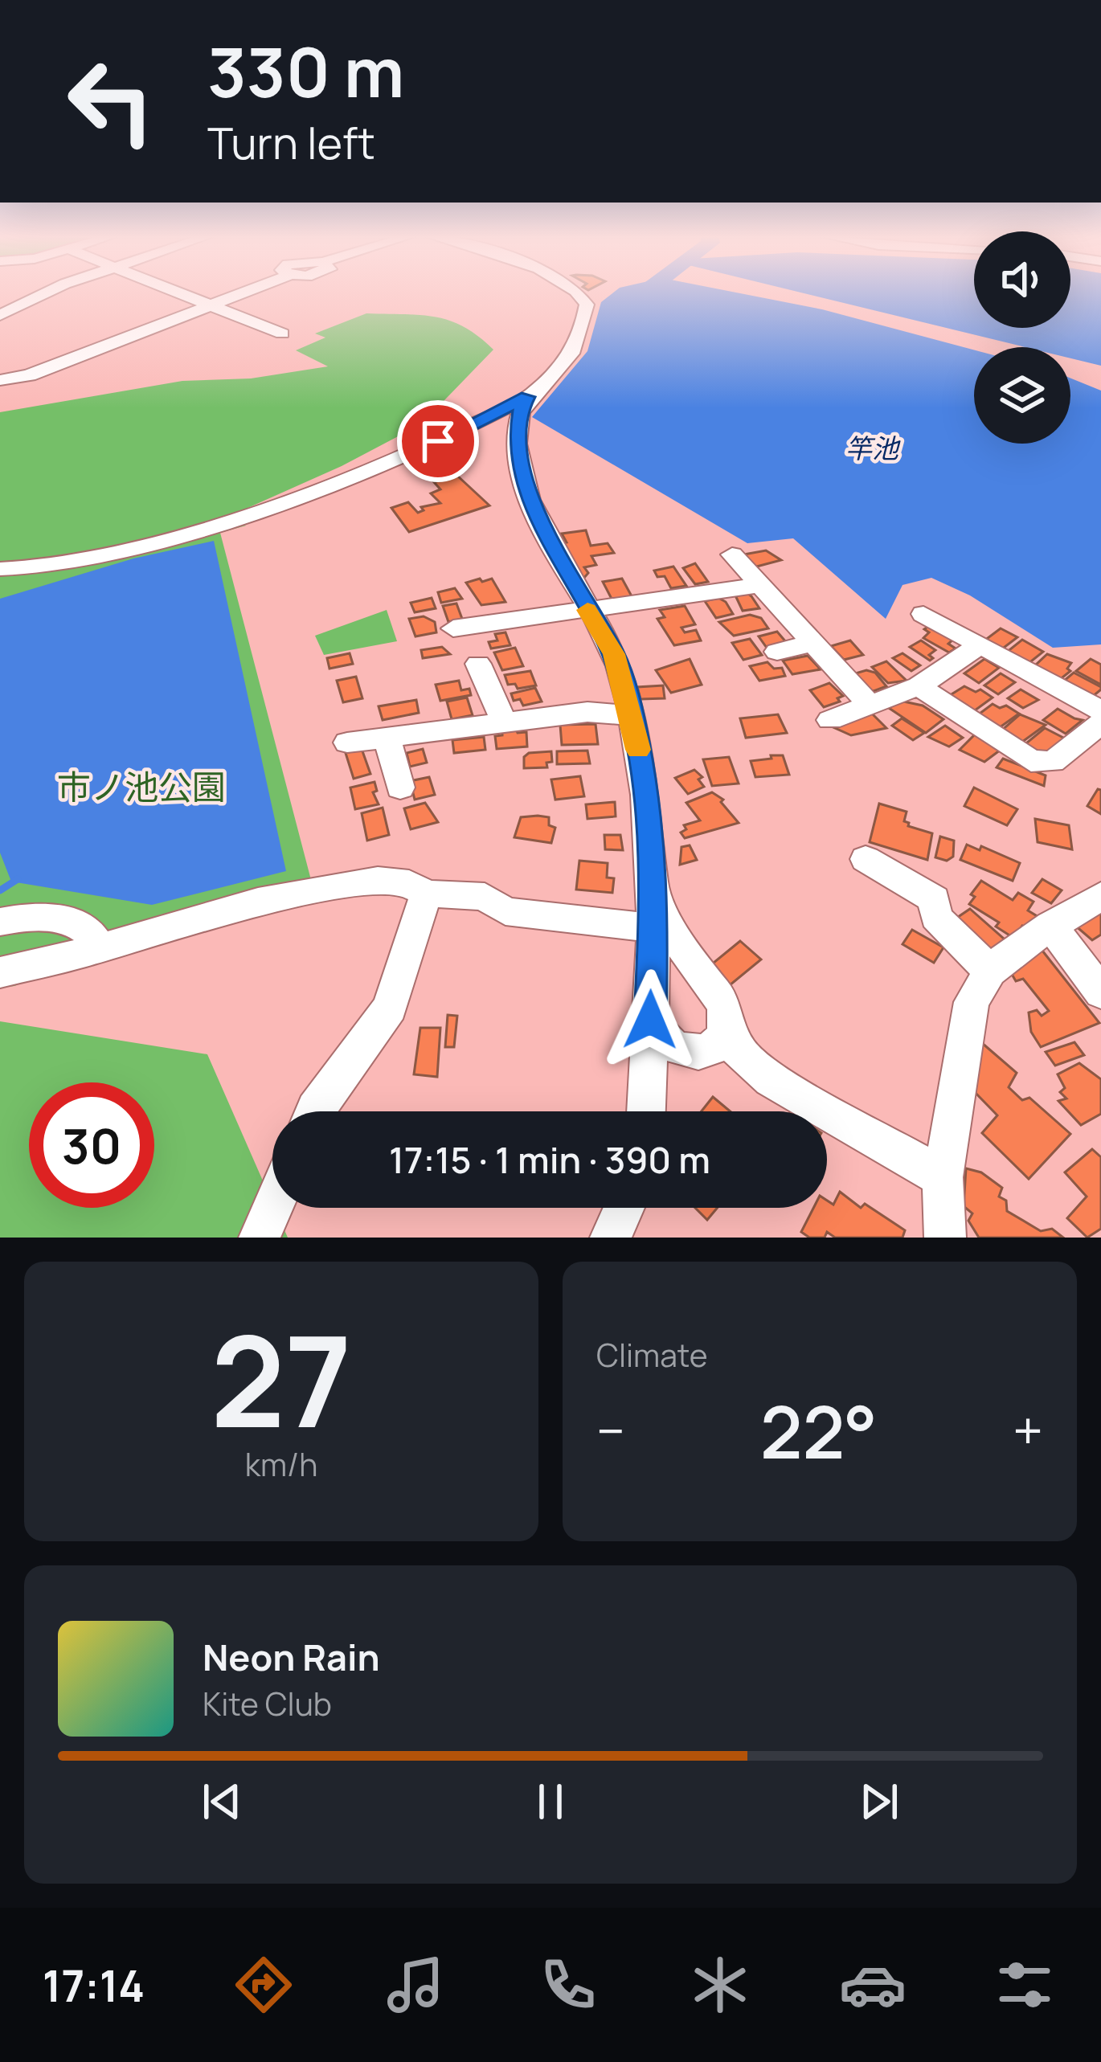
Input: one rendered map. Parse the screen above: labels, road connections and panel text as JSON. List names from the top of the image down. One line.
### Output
{"water":["竿池"],"parks":["市ノ池公園"],"page":{"turn":["330 m","Turn left"],"limit":"30","trip":"17:15 · 1 min · 390 m","tile":[["27","km/h"],"Climate"],"heat":["−","22°","+"],"song":["Neon Rain","Kite Club"],"tabs":"17:14"}}
